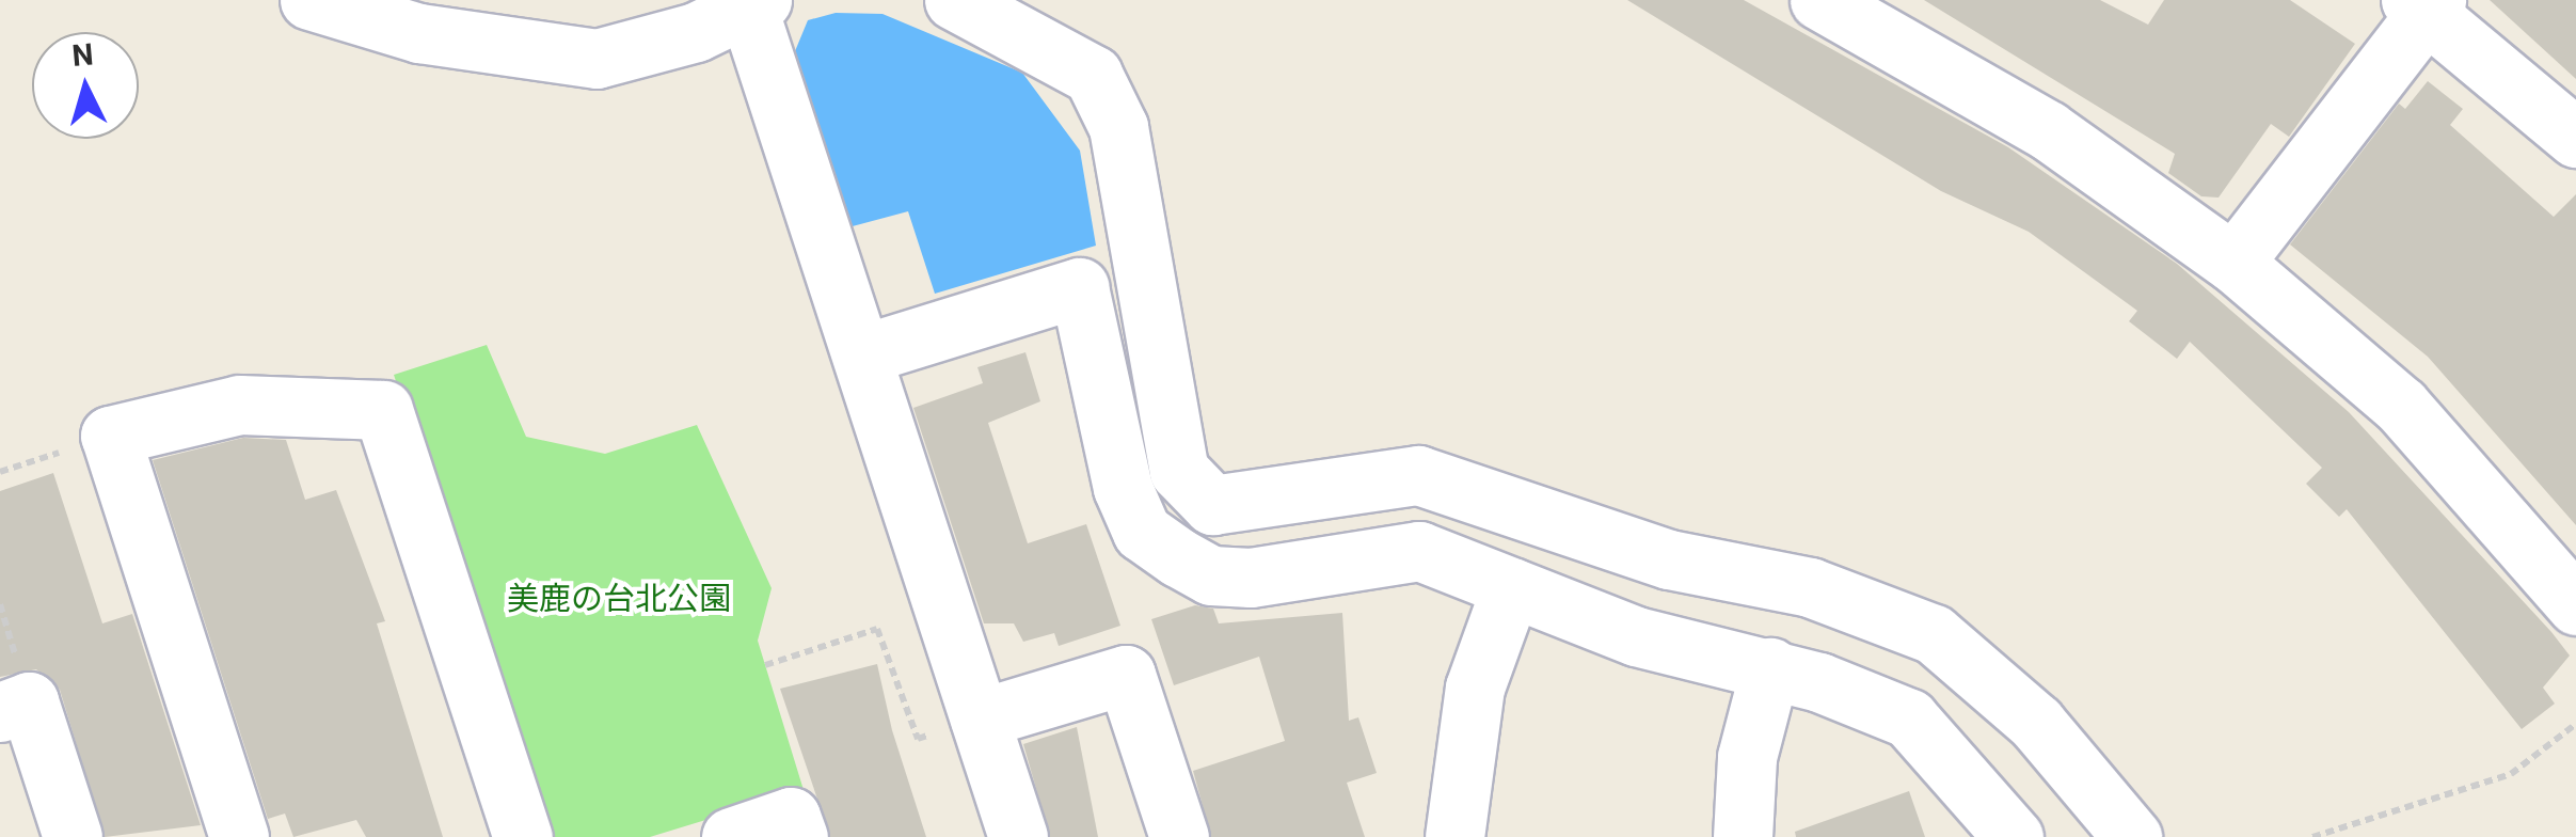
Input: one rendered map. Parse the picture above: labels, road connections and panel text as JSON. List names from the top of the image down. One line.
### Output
{"parks":["美鹿の台北公園"],"north":"top"}
